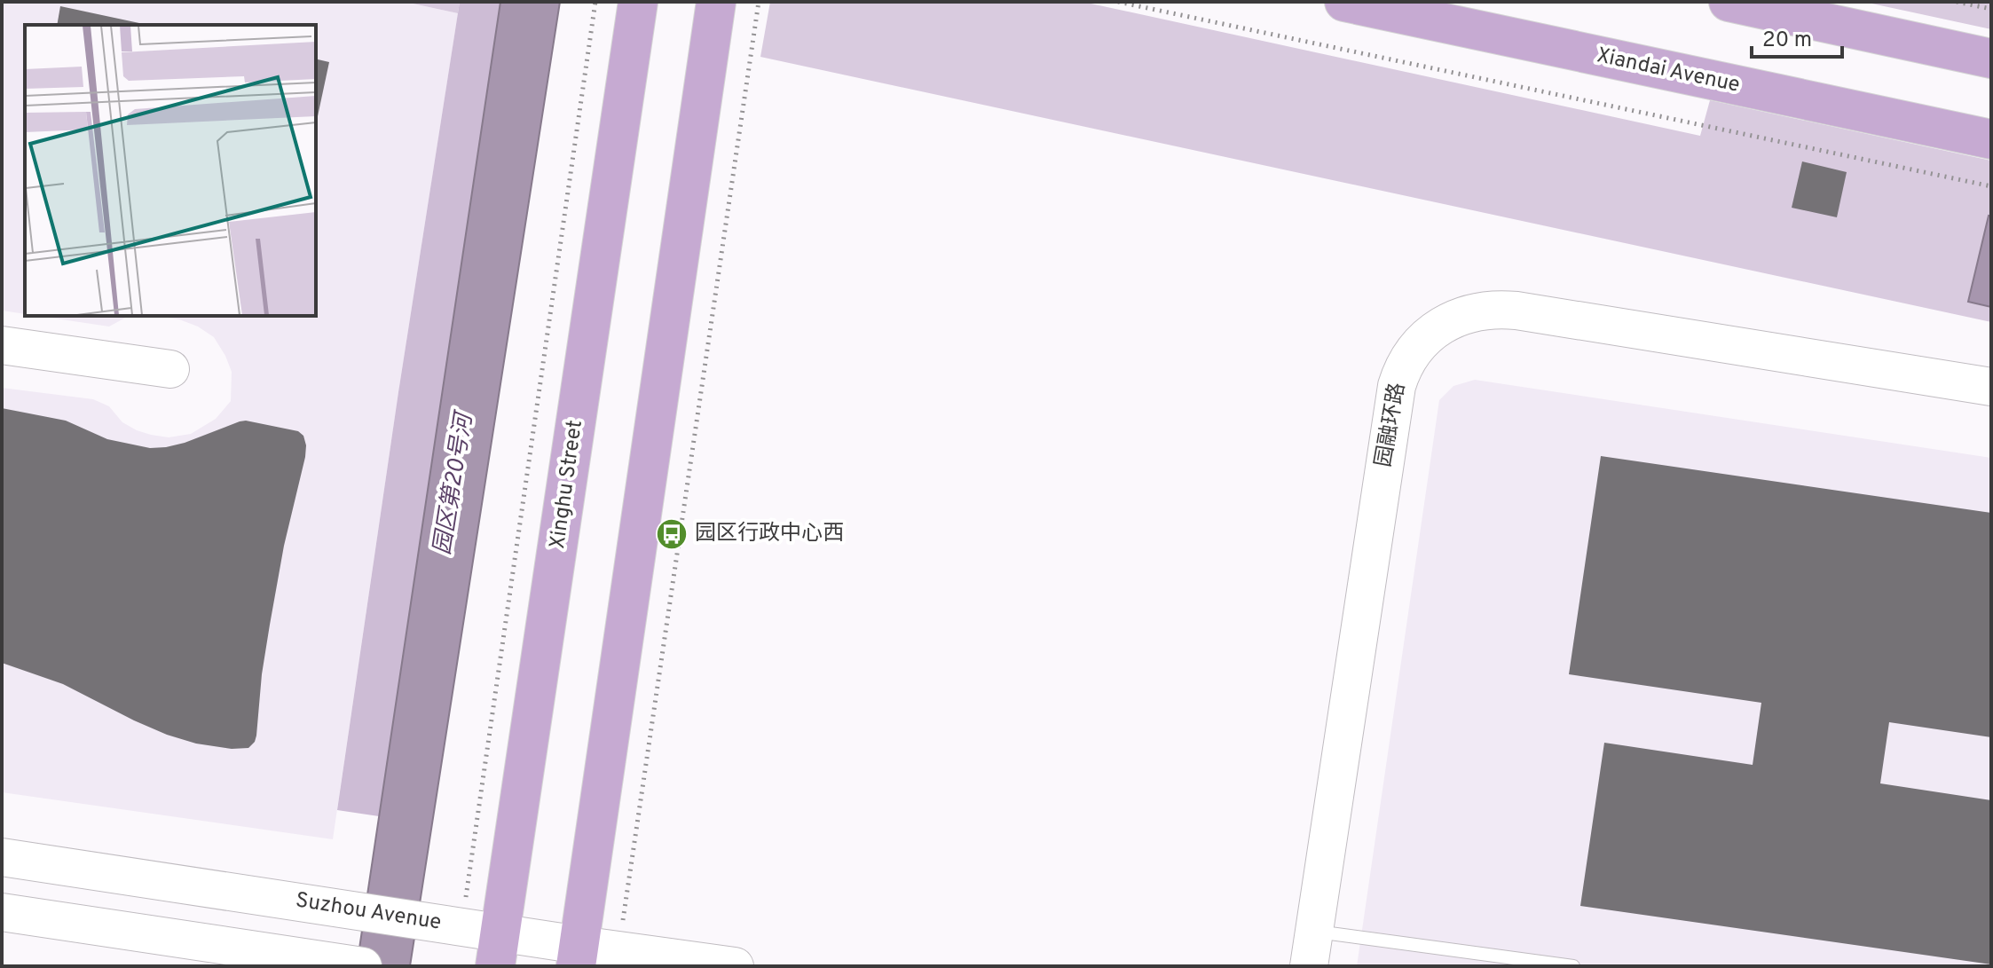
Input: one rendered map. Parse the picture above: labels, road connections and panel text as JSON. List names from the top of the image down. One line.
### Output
{"streets":{"main road":["Xiandai Avenue","Xinghu Street"],"street":["园融环路","Suzhou Avenue"]},"crossings":[["Xinghu Street","Suzhou Avenue"]],"water":["园区第20号河"],"places":{"bus stop":["园区行政中心西"]},"scale_bar":"20 m"}
